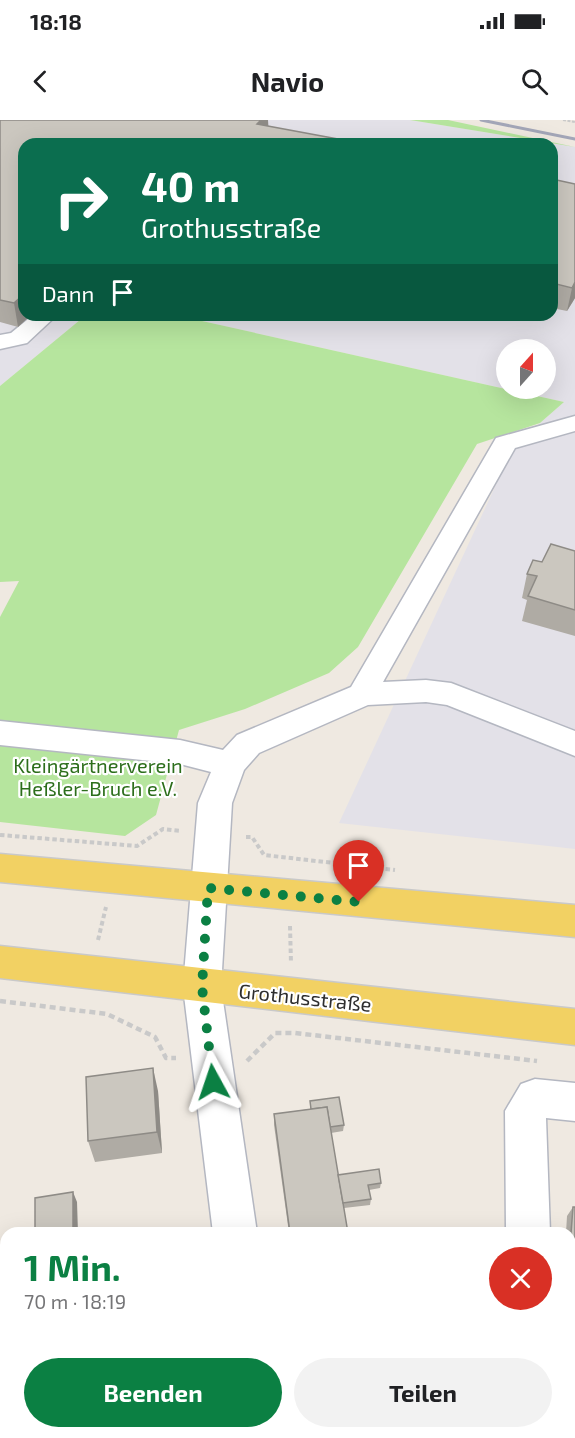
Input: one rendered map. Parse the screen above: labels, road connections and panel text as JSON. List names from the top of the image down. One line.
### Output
{"streets":{"main road":["Grothusstraße"]},"parks":["Kleingärtnerverein Heßler-Bruch e.V."],"north":"top","page":{"status":"18:18","header":"Navio","turn":["40 m","Grothusstraße"],"then":"Dann","heading":["1 Min.","70 m · 18:19"],"buttons":["Beenden","Teilen"]}}
